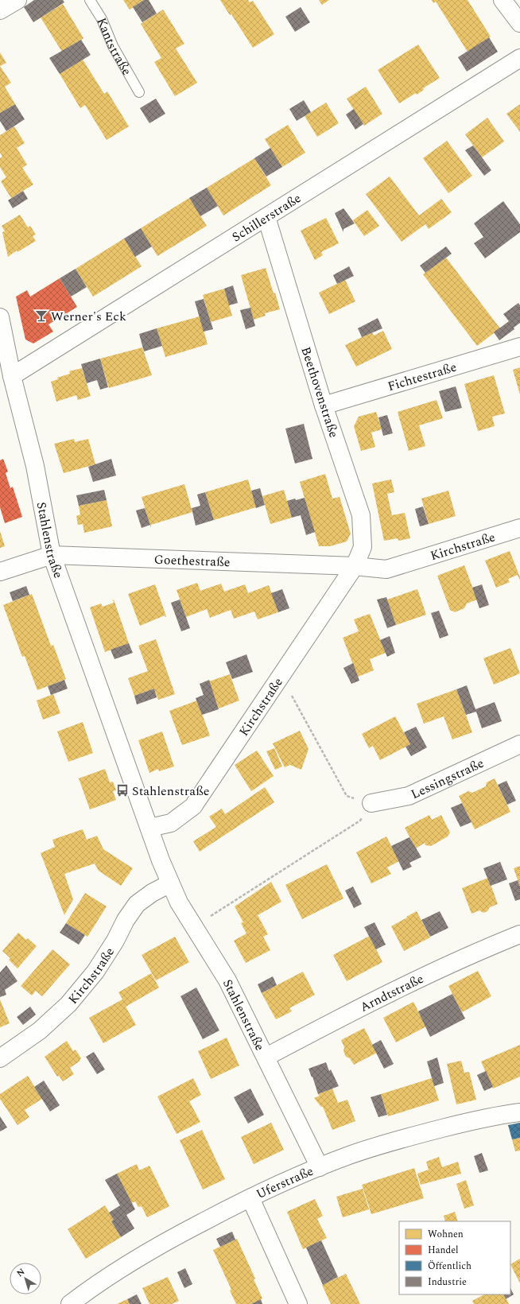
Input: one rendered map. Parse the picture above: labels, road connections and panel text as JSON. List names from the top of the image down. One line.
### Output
{"streets":{"street":["Schillerstraße","Fichtestraße","Beethovenstraße","Stahlenstraße","Kirchstraße","Goethestraße","Lessingstraße","Arndtstraße","Uferstraße"],"lane":["Kantstraße"]},"crossings":[["Schillerstraße","Beethovenstraße"],["Schillerstraße","Stahlenstraße"],["Fichtestraße","Beethovenstraße"],["Beethovenstraße","Kirchstraße"],["Beethovenstraße","Goethestraße"],["Stahlenstraße","Kirchstraße"],["Stahlenstraße","Goethestraße"],["Stahlenstraße","Arndtstraße"],["Stahlenstraße","Uferstraße"],["Kirchstraße","Goethestraße"]],"places":{"bar":["Werner's Eck"],"bus stop":["Stahlenstraße"]},"legend":["Wohnen","Handel","Öffentlich","Industrie"],"north":"top left"}
